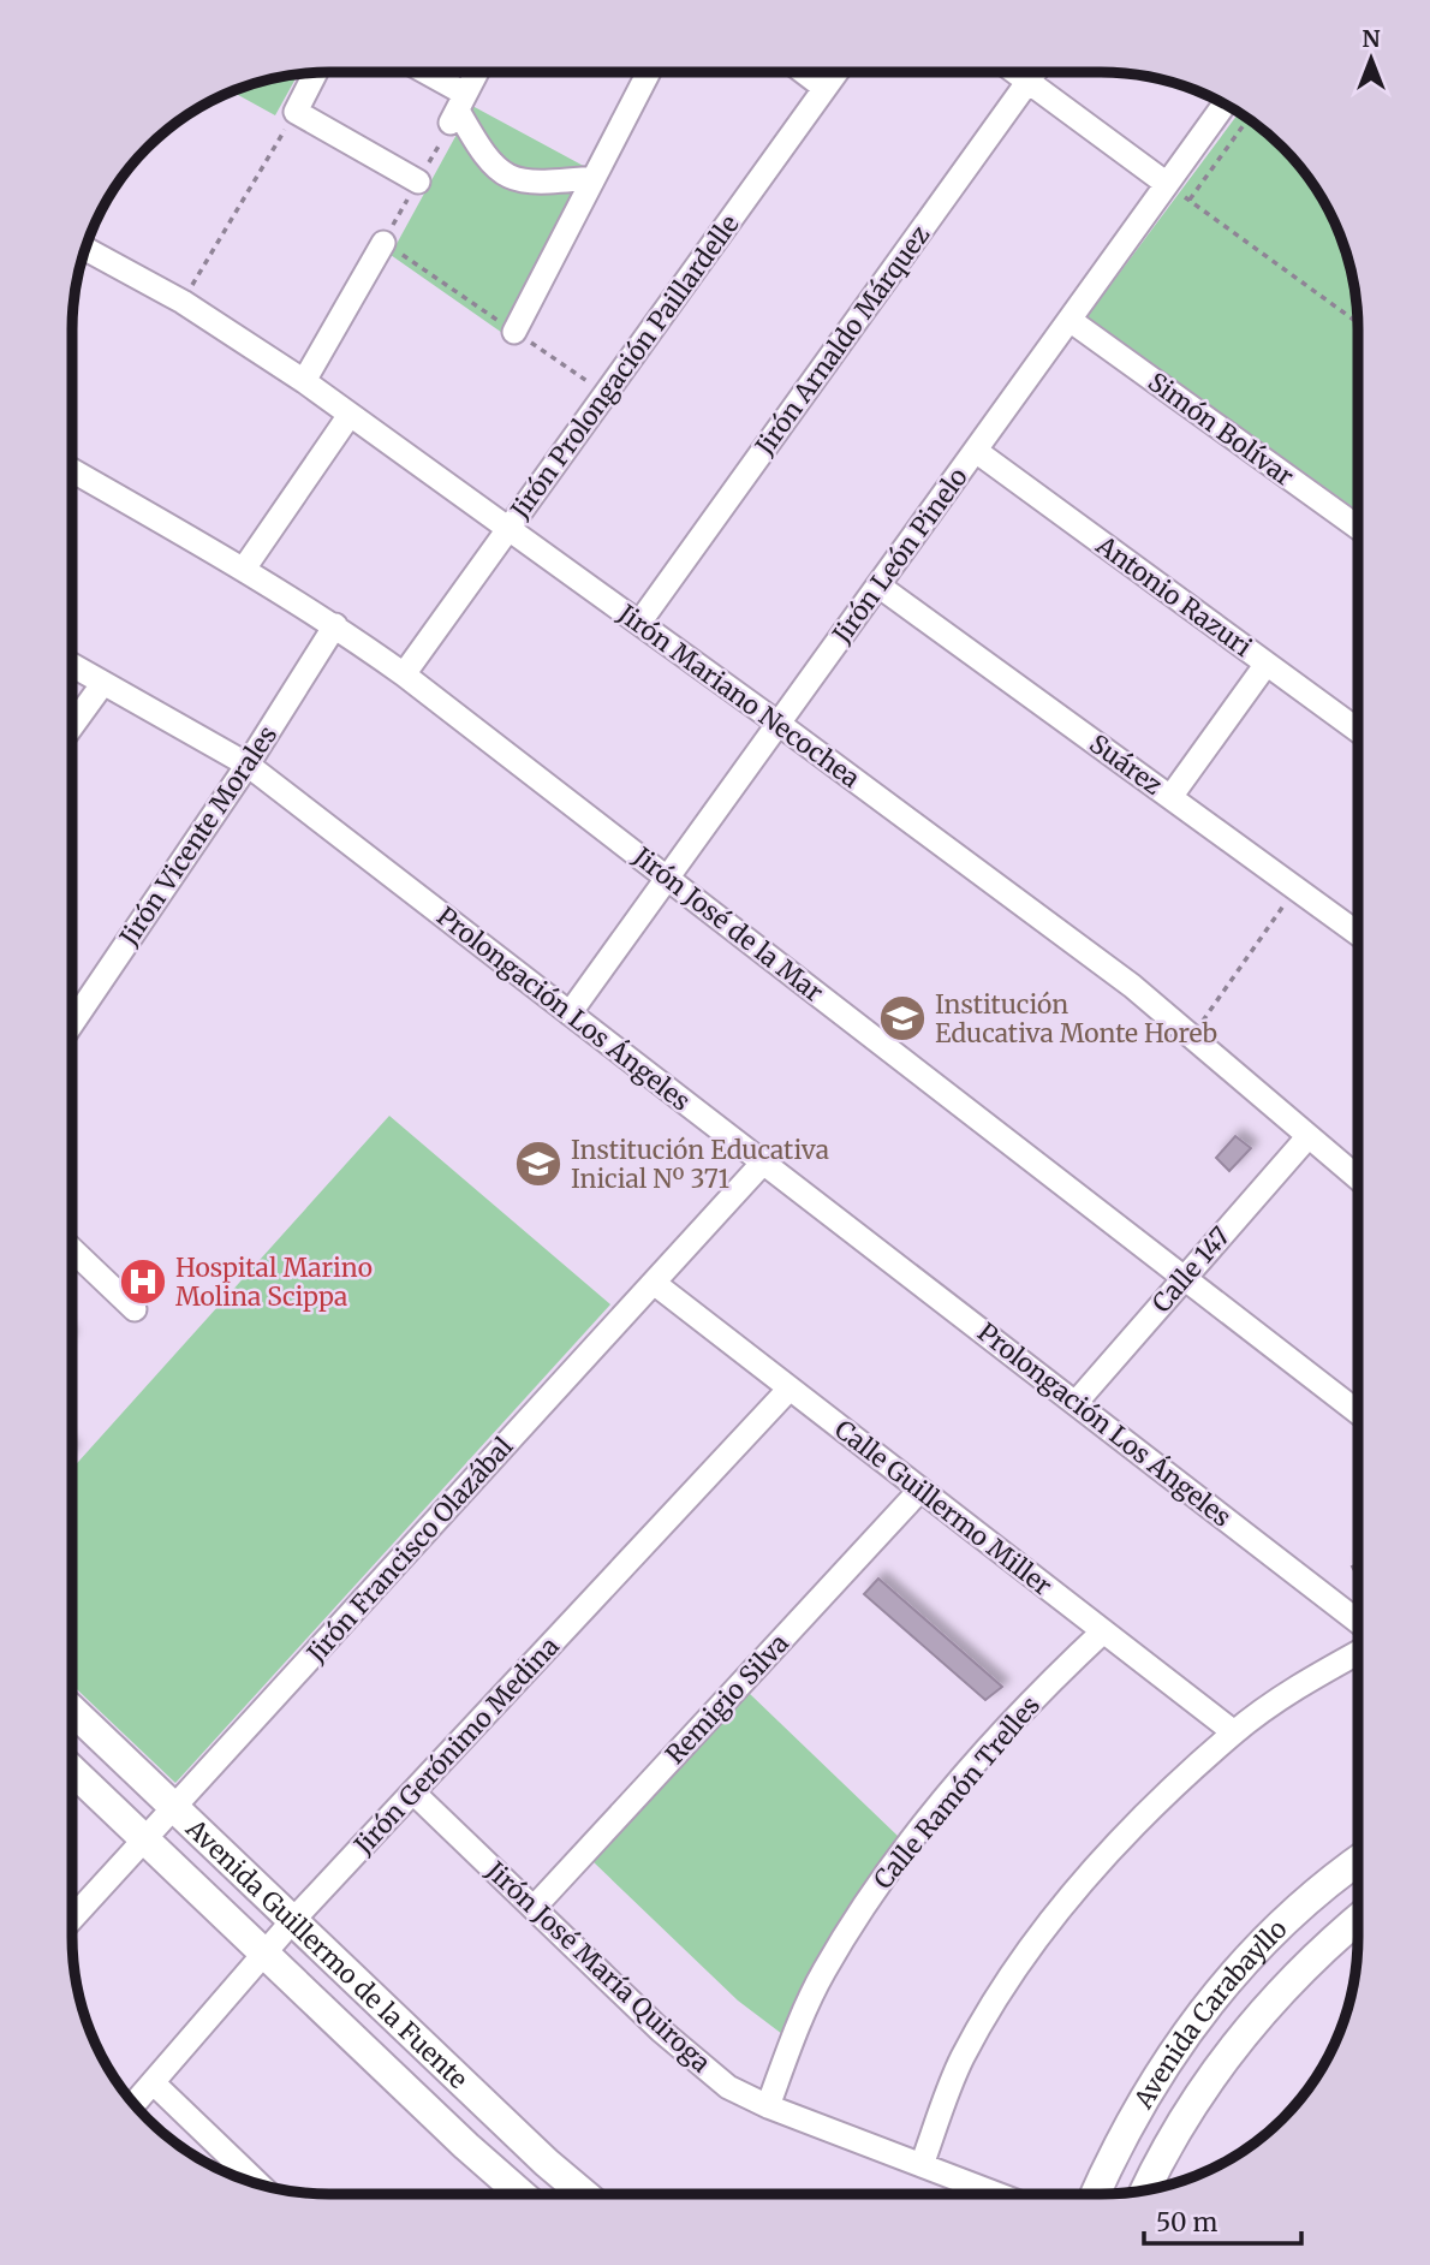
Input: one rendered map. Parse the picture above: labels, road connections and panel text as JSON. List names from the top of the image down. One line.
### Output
{"streets":{"main road":["Avenida Guillermo de la Fuente","Avenida Carabayllo"],"street":["Jirón Arnaldo Márquez","Jirón Prolongación Paillardelle","Simón Bolívar","Jirón León Pinelo","Antonio Razuri","Jirón Mariano Necochea","Suárez","Jirón Vicente Morales","Jirón José de la Mar","Prolongación Los Ángeles","Calle 147","Calle Guillermo Miller","Jirón Francisco Olazábal","Remigio Silva","Jirón Gerónimo Medina","Calle Ramón Trelles","Jirón José María Quiroga"]},"crossings":[["Jirón Arnaldo Márquez","Jirón Mariano Necochea"],["Jirón Prolongación Paillardelle","Jirón Mariano Necochea"],["Jirón Prolongación Paillardelle","Jirón José de la Mar"],["Simón Bolívar","Jirón León Pinelo"],["Jirón León Pinelo","Antonio Razuri"],["Jirón León Pinelo","Jirón Mariano Necochea"],["Jirón León Pinelo","Suárez"],["Jirón León Pinelo","Jirón José de la Mar"],["Jirón León Pinelo","Prolongación Los Ángeles"],["Jirón Mariano Necochea","Calle 147"],["Jirón Vicente Morales","Jirón José de la Mar"],["Jirón Vicente Morales","Prolongación Los Ángeles"],["Jirón José de la Mar","Calle 147"],["Prolongación Los Ángeles","Calle 147"],["Prolongación Los Ángeles","Jirón Francisco Olazábal"],["Calle Guillermo Miller","Jirón Francisco Olazábal"],["Calle Guillermo Miller","Remigio Silva"],["Calle Guillermo Miller","Jirón Gerónimo Medina"],["Calle Guillermo Miller","Calle Ramón Trelles"],["Jirón Francisco Olazábal","Avenida Guillermo de la Fuente"],["Remigio Silva","Jirón José María Quiroga"],["Jirón Gerónimo Medina","Avenida Guillermo de la Fuente"],["Jirón Gerónimo Medina","Jirón José María Quiroga"],["Calle Ramón Trelles","Jirón José María Quiroga"]],"places":{"school or university":["Institución Educativa Monte Horeb","Institución Educativa Inicial Nº 371"],"hospital":["Hospital Marino Molina Scippa"]},"scale_bar":"50 m","north":"top"}
